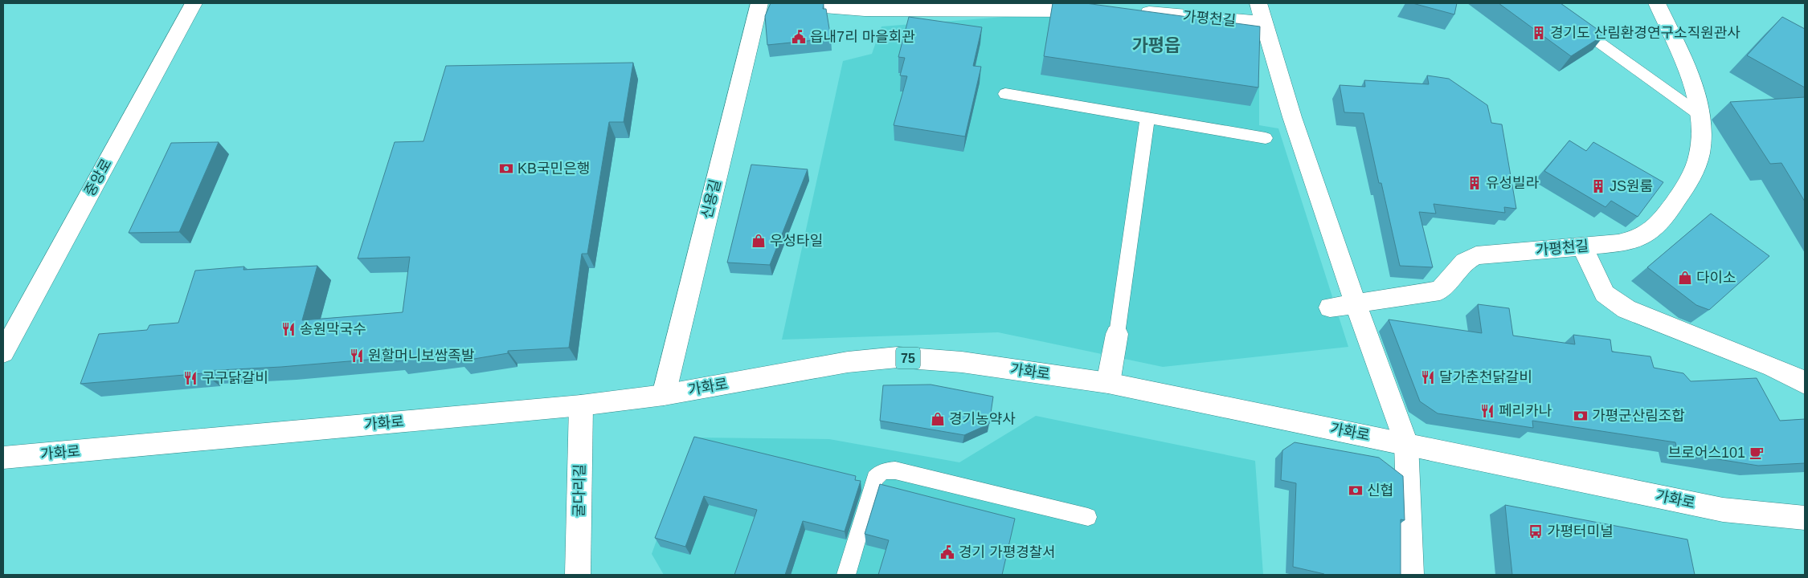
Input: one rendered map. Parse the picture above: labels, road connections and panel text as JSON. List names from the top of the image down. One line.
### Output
{"streets":{"street":["가평천길","중앙로","신용길","75","가화로","굴다리길"]},"crossings":[["신용길","가화로"],["가화로","굴다리길"]],"districts":["가평읍"],"places":{"building":["경기도 산림환경연구소직원관사","유성빌라","JS원룸"],"public building":["읍내7리 마을회관","경기 가평경찰서"],"bank":["KB국민은행","가평군산림조합","신협"],"shop":["우성타일","다이소","경기농약사"],"restaurant":["송원막국수","원할머니보쌈족발","달가춘천닭갈비","구구닭갈비","페리카나"],"cafe":["브로어스101"],"bus stop":["가평터미널"]}}
